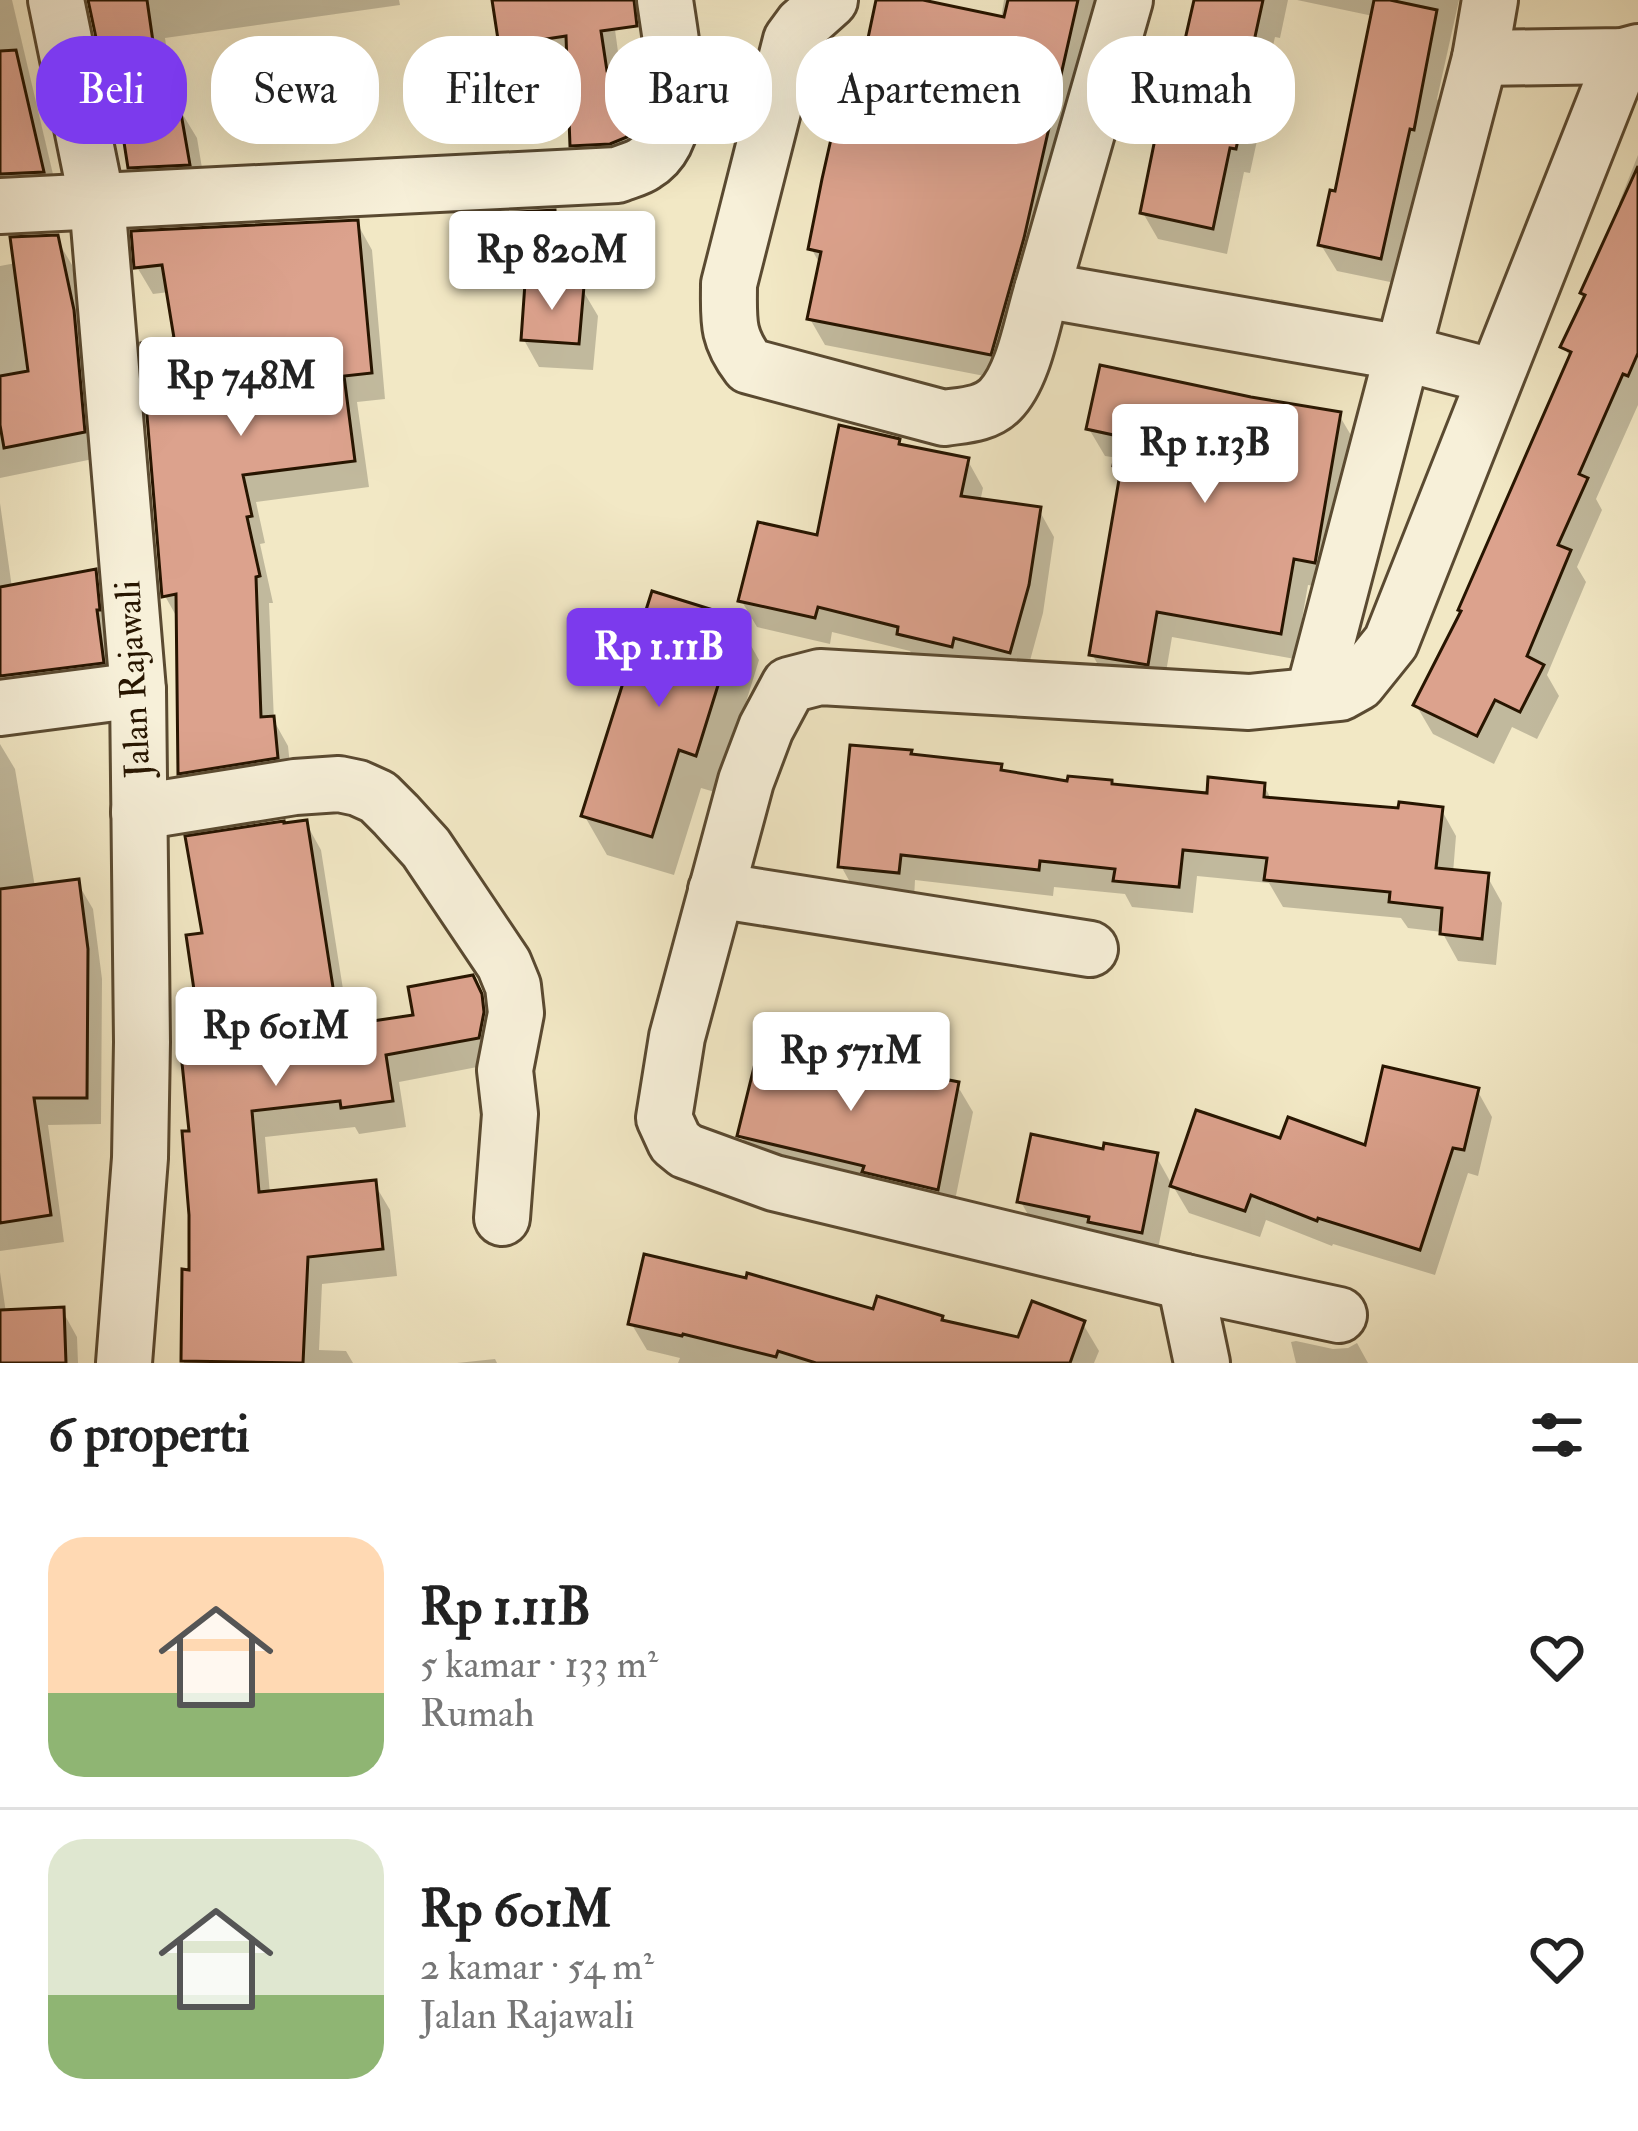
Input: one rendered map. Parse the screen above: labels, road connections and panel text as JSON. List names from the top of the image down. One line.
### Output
{"streets":{"street":["Jalan Rajawali"]},"page":{"chip":["Beli","Sewa","Filter","Baru","Apartemen","Rumah"],"price":["Rp 820M","Rp 748M","Rp 1.13B","Rp 1.11B","Rp 601M","Rp 571M"],"heading":"6 properti","list":[{"name":"Rp 1.11B","note":"5 kamar · 133 m² · Rumah"},{"name":"Rp 601M","note":"2 kamar · 54 m² · Jalan Rajawali"}]}}
